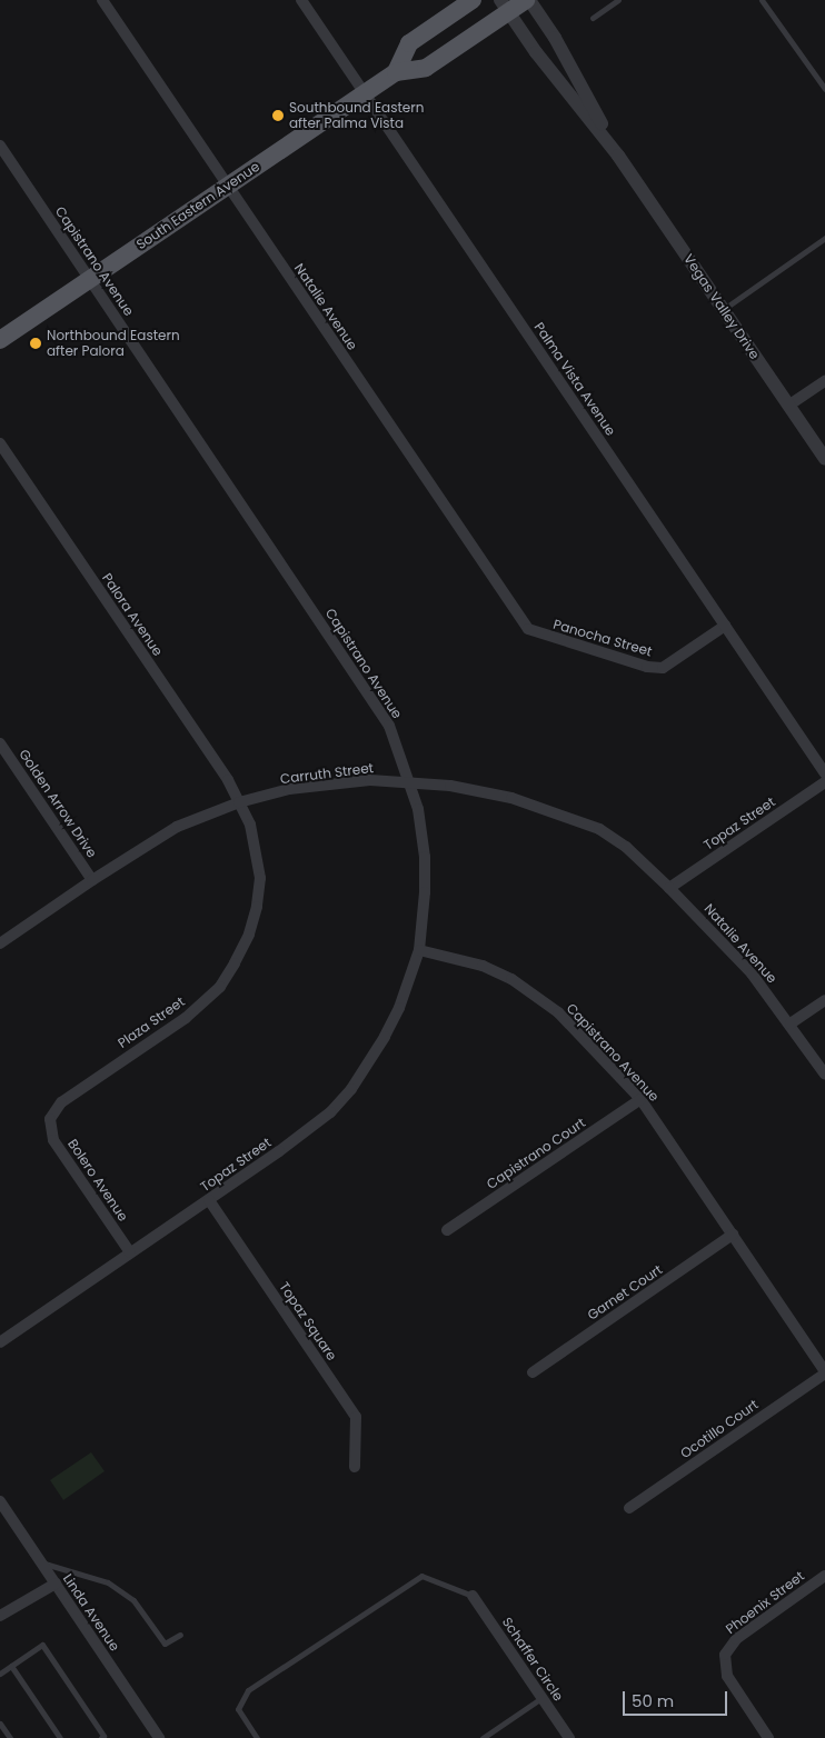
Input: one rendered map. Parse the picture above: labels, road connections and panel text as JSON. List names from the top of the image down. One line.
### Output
{"streets":{"main road":["South Eastern Avenue"],"street":["Capistrano Avenue","Natalie Avenue","Vegas Valley Drive","Palma Vista Avenue","Palora Avenue","Panocha Street","Carruth Street","Golden Arrow Drive","Topaz Street","Plaza Street","Capistrano Court","Bolero Avenue","Garnet Court","Topaz Square","Ocotillo Court","Phoenix Street","Linda Avenue","Schaffer Circle"]},"crossings":[["South Eastern Avenue","Capistrano Avenue"],["South Eastern Avenue","Natalie Avenue"],["South Eastern Avenue","Vegas Valley Drive"],["South Eastern Avenue","Palma Vista Avenue"],["Capistrano Avenue","Carruth Street"],["Capistrano Avenue","Topaz Street"],["Capistrano Avenue","Capistrano Court"],["Capistrano Avenue","Garnet Court"],["Capistrano Avenue","Ocotillo Court"],["Natalie Avenue","Panocha Street"],["Natalie Avenue","Carruth Street"],["Natalie Avenue","Topaz Street"],["Palma Vista Avenue","Panocha Street"],["Palora Avenue","Carruth Street"],["Palora Avenue","Plaza Street"],["Carruth Street","Golden Arrow Drive"],["Carruth Street","Topaz Street"],["Carruth Street","Plaza Street"],["Topaz Street","Bolero Avenue"],["Topaz Street","Topaz Square"],["Plaza Street","Bolero Avenue"]],"places":["Southbound Eastern after Palma Vista","Northbound Eastern after Palora"],"scale_bar":"50 m"}
